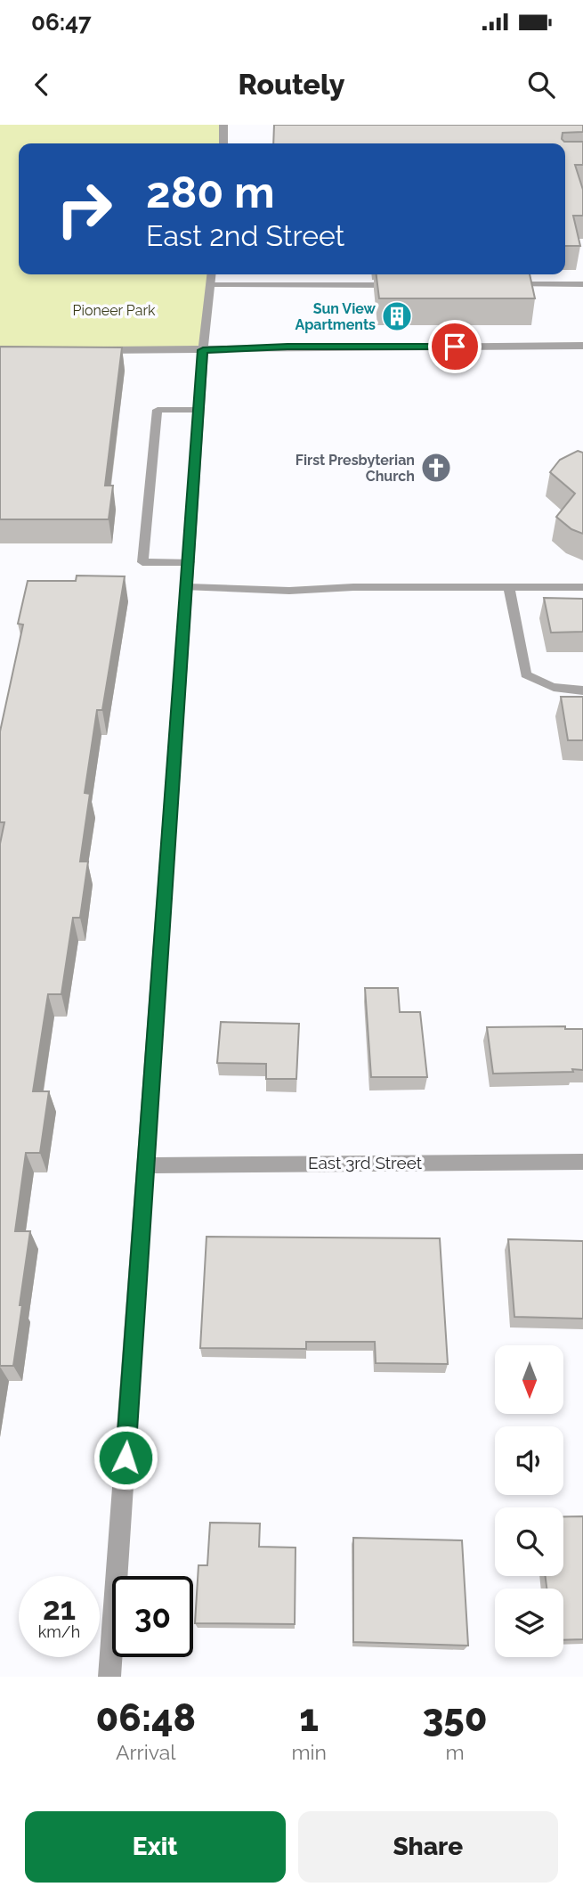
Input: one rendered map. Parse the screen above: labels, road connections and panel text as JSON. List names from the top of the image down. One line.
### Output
{"streets":{"street":["East 3rd Street"]},"parks":["Pioneer Park"],"places":{"building":["Sun View Apartments"],"church":["First Presbyterian Church"]},"north":"bottom","page":{"status":"06:47","header":"Routely","turn":["280 m","East 2nd Street"],"speed":"21 km/h","limit":"30","eta":["06:48","Arrival","1","min","350","m"],"buttons":["Exit","Share"]}}
